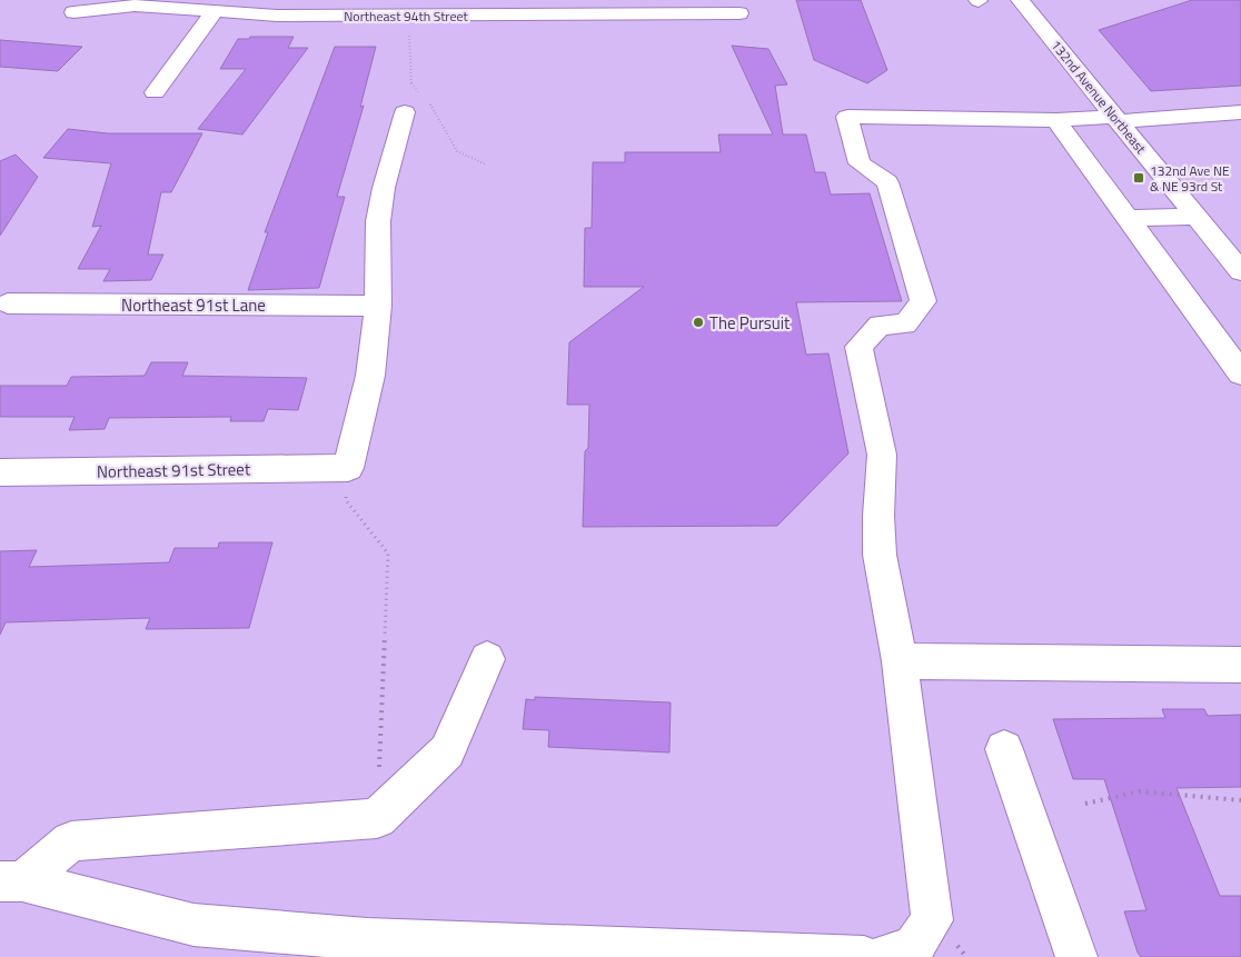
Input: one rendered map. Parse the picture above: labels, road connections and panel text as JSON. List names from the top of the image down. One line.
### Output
{"streets":{"street":["Northeast 94th Street","132nd Avenue Northeast","Northeast 91st Lane","Northeast 91st Street"]},"places":{"transit":["132nd Ave NE & NE 93rd St"],"other":["The Pursuit"]}}
